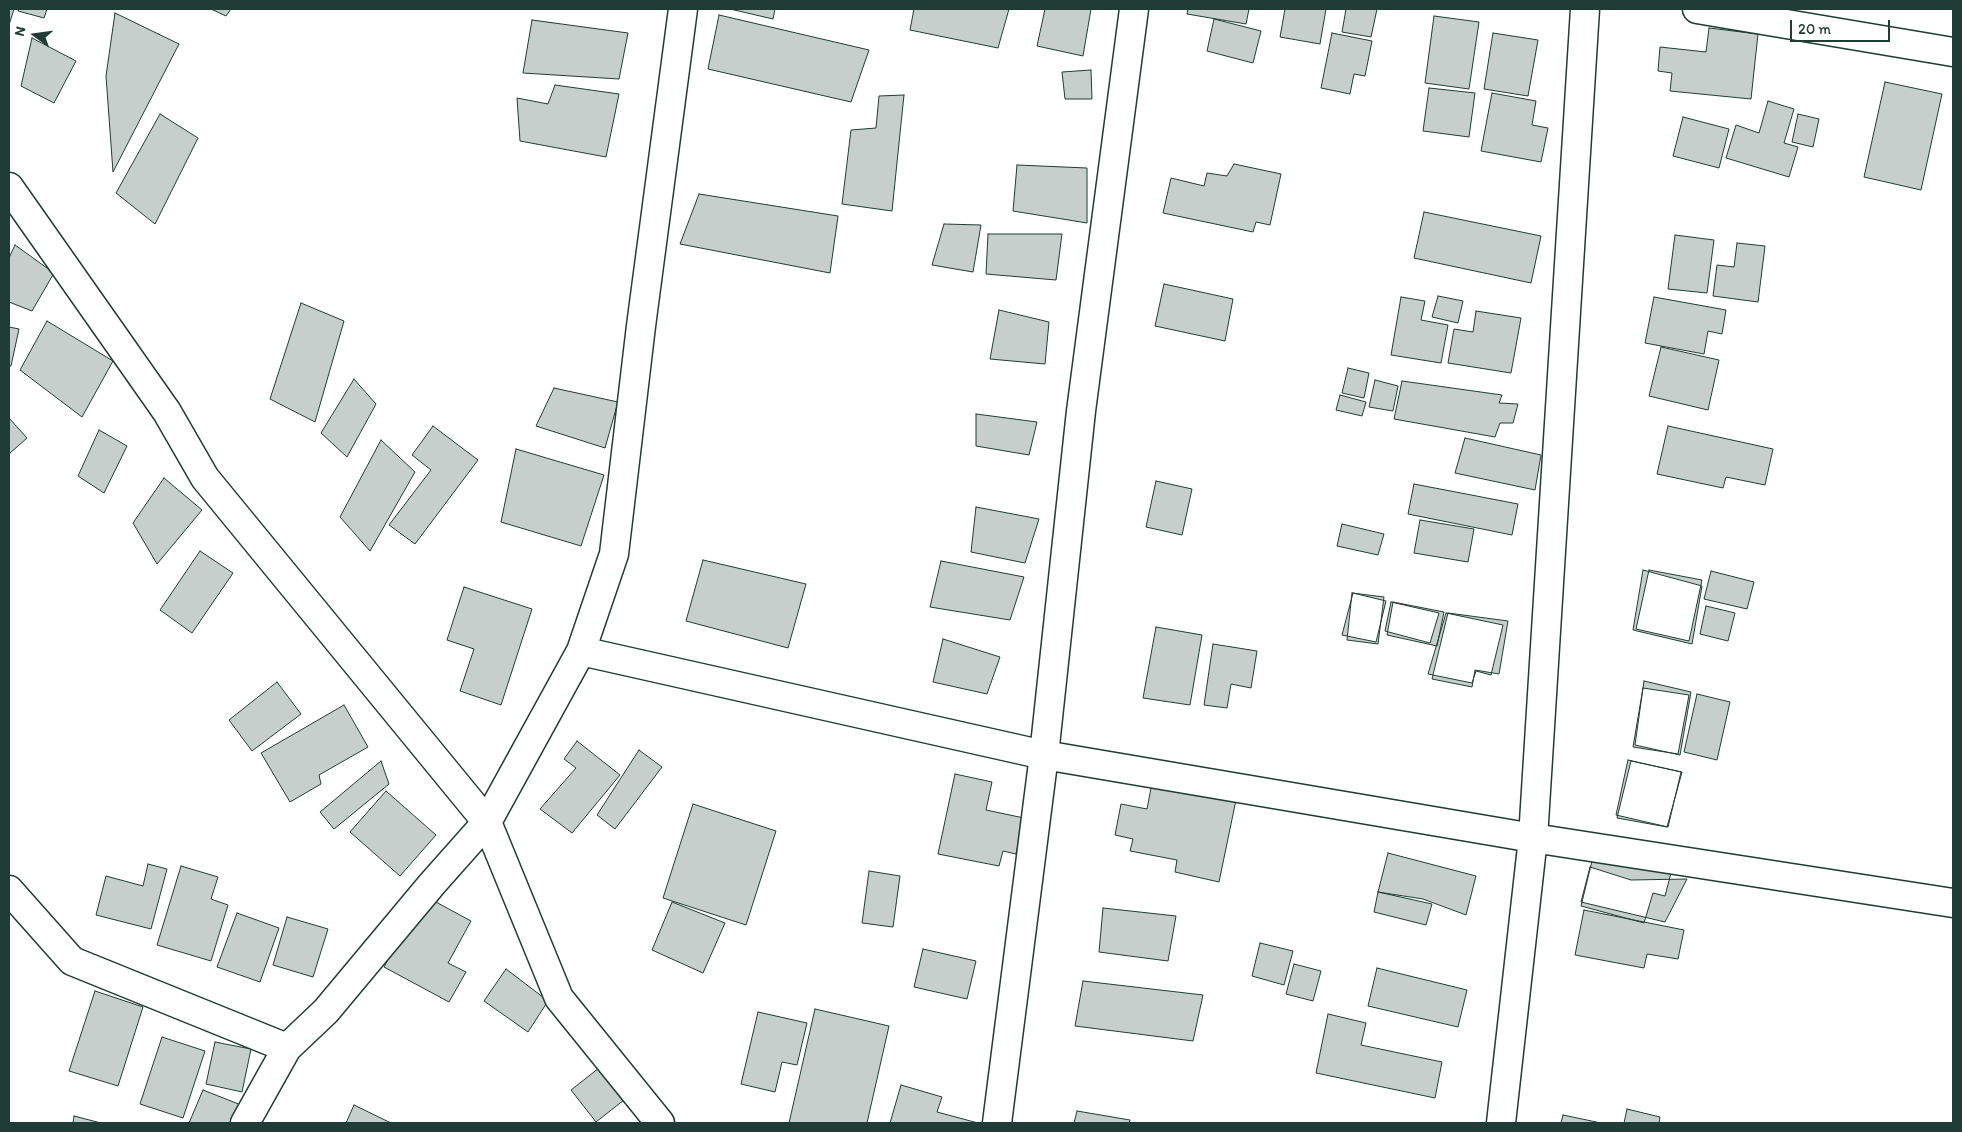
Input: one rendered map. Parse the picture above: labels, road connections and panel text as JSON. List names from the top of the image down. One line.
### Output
{"scale_bar":"20 m","north":"left"}
